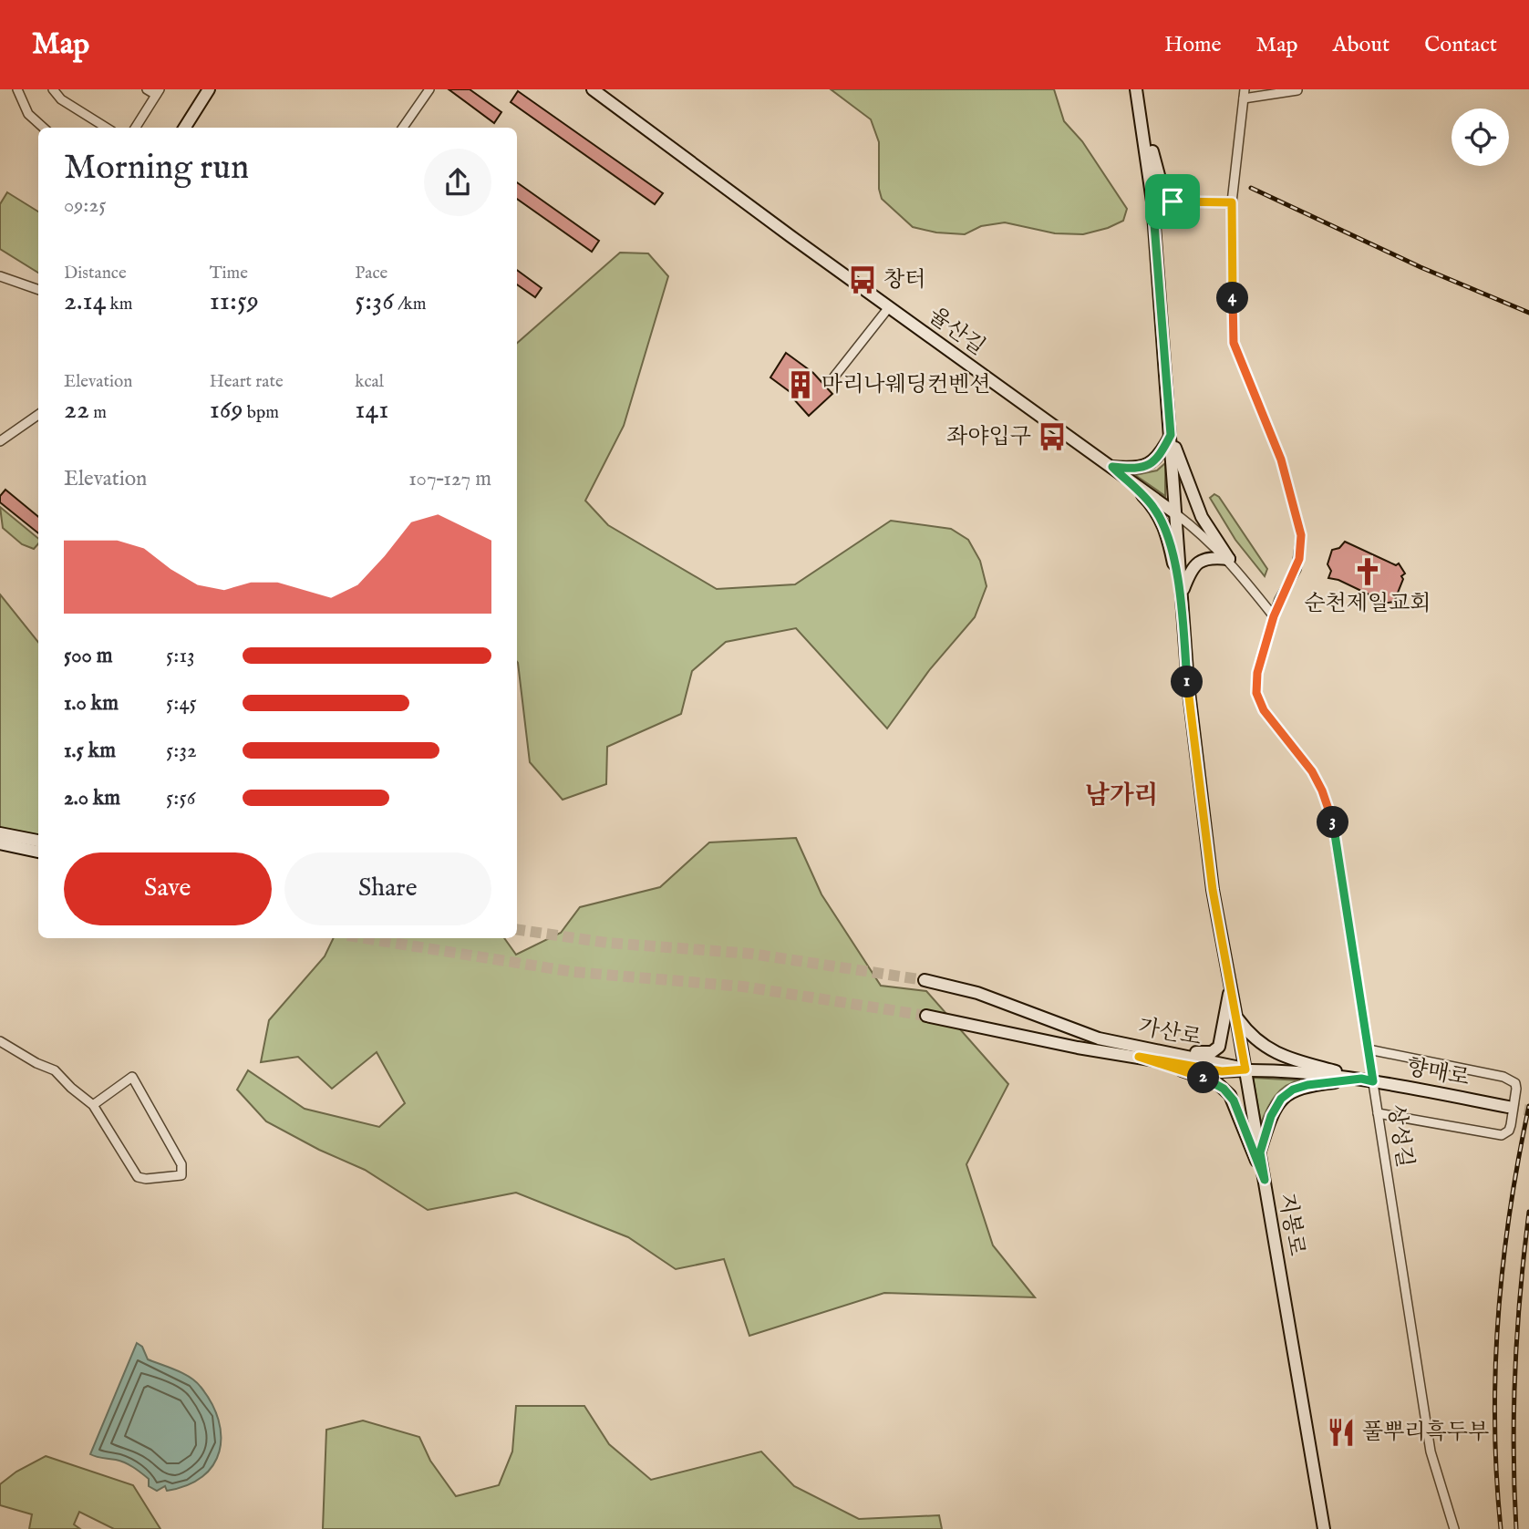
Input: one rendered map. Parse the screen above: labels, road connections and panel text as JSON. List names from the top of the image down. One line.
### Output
{"streets":{"main road":["율산길","가산로","향매로","지봉로"],"street":["상성길"]},"crossings":[["율산길","지봉로"],["가산로","향매로"],["가산로","지봉로"],["향매로","상성길"],["향매로","지봉로"]],"districts":["남가리"],"places":{"bus stop":["창터","좌야입구"],"building":["마리나웨딩컨벤션"],"church":["순천제일교회"],"restaurant":["풀뿌리흑두부"]},"page":{"header":"Map","nav":["Home","Map","About","Contact"],"heading":["Morning run","09:25"],"stats":[["Distance","2.14 km"],["Time","11:59"],["Pace","5:36 /km"],["Elevation","22 m"],["Heart rate","169 bpm"],["kcal","141"]],"pins":["4","1","3","2"],"chart":["Elevation","107–127 m"],"list":[{"name":"500 m","note":"5:13"},{"name":"1.0 km","note":"5:45"},{"name":"1.5 km","note":"5:32"},{"name":"2.0 km","note":"5:56"}],"buttons":["Save","Share"]}}
